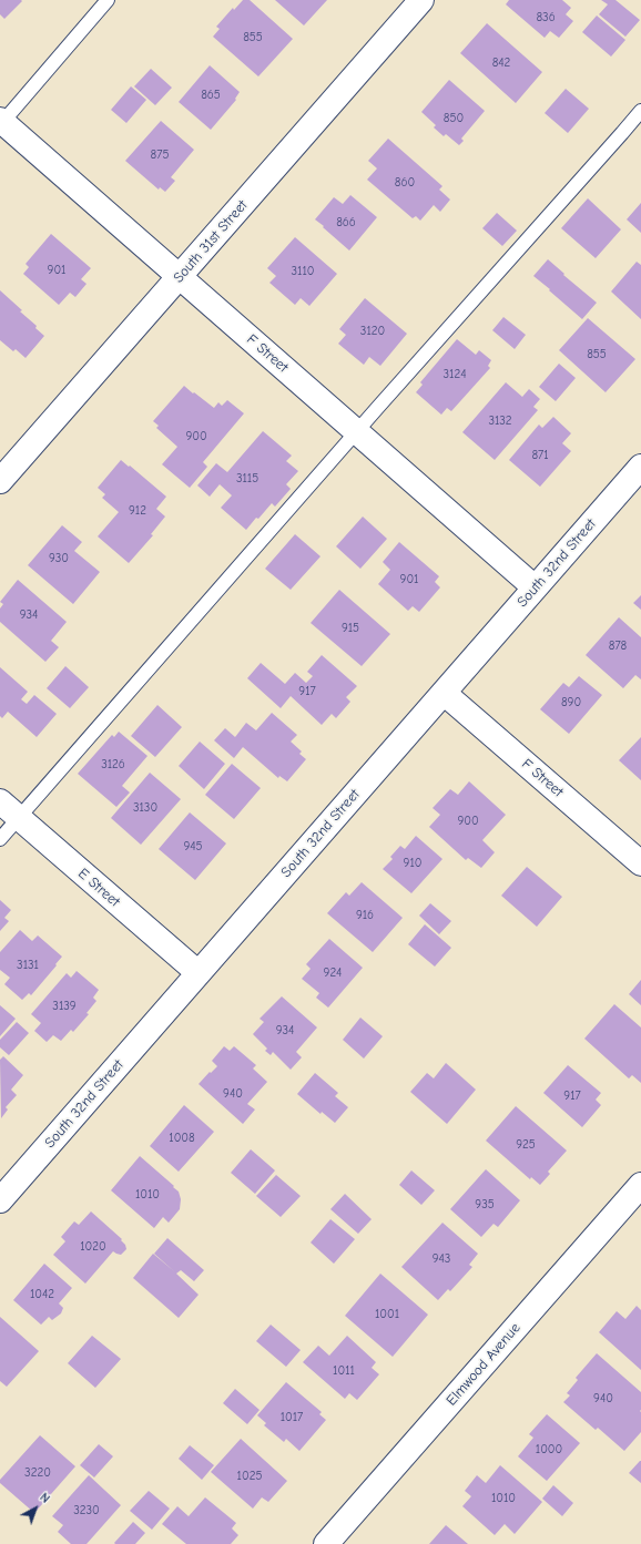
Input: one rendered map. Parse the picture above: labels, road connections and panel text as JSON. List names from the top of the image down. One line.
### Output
{"streets":{"street":["South 31st Street","F Street","South 32nd Street","E Street","Elmwood Avenue"]},"crossings":[["South 31st Street","F Street"],["F Street","South 32nd Street"],["South 32nd Street","E Street"]],"house_numbers":["836","855","842","865","850","875","860","866","901","3110","3120","855","3124","3132","900","871","3115","912","930","901","934","915","878","917","890","3126","3130","900","945","910","916","3131","924","3139","934","940","917","1008","925","1010","935","1020","943","1042","1001","1011","940","1017","1000","3220","1025","1010","3230"],"north":"top right"}
